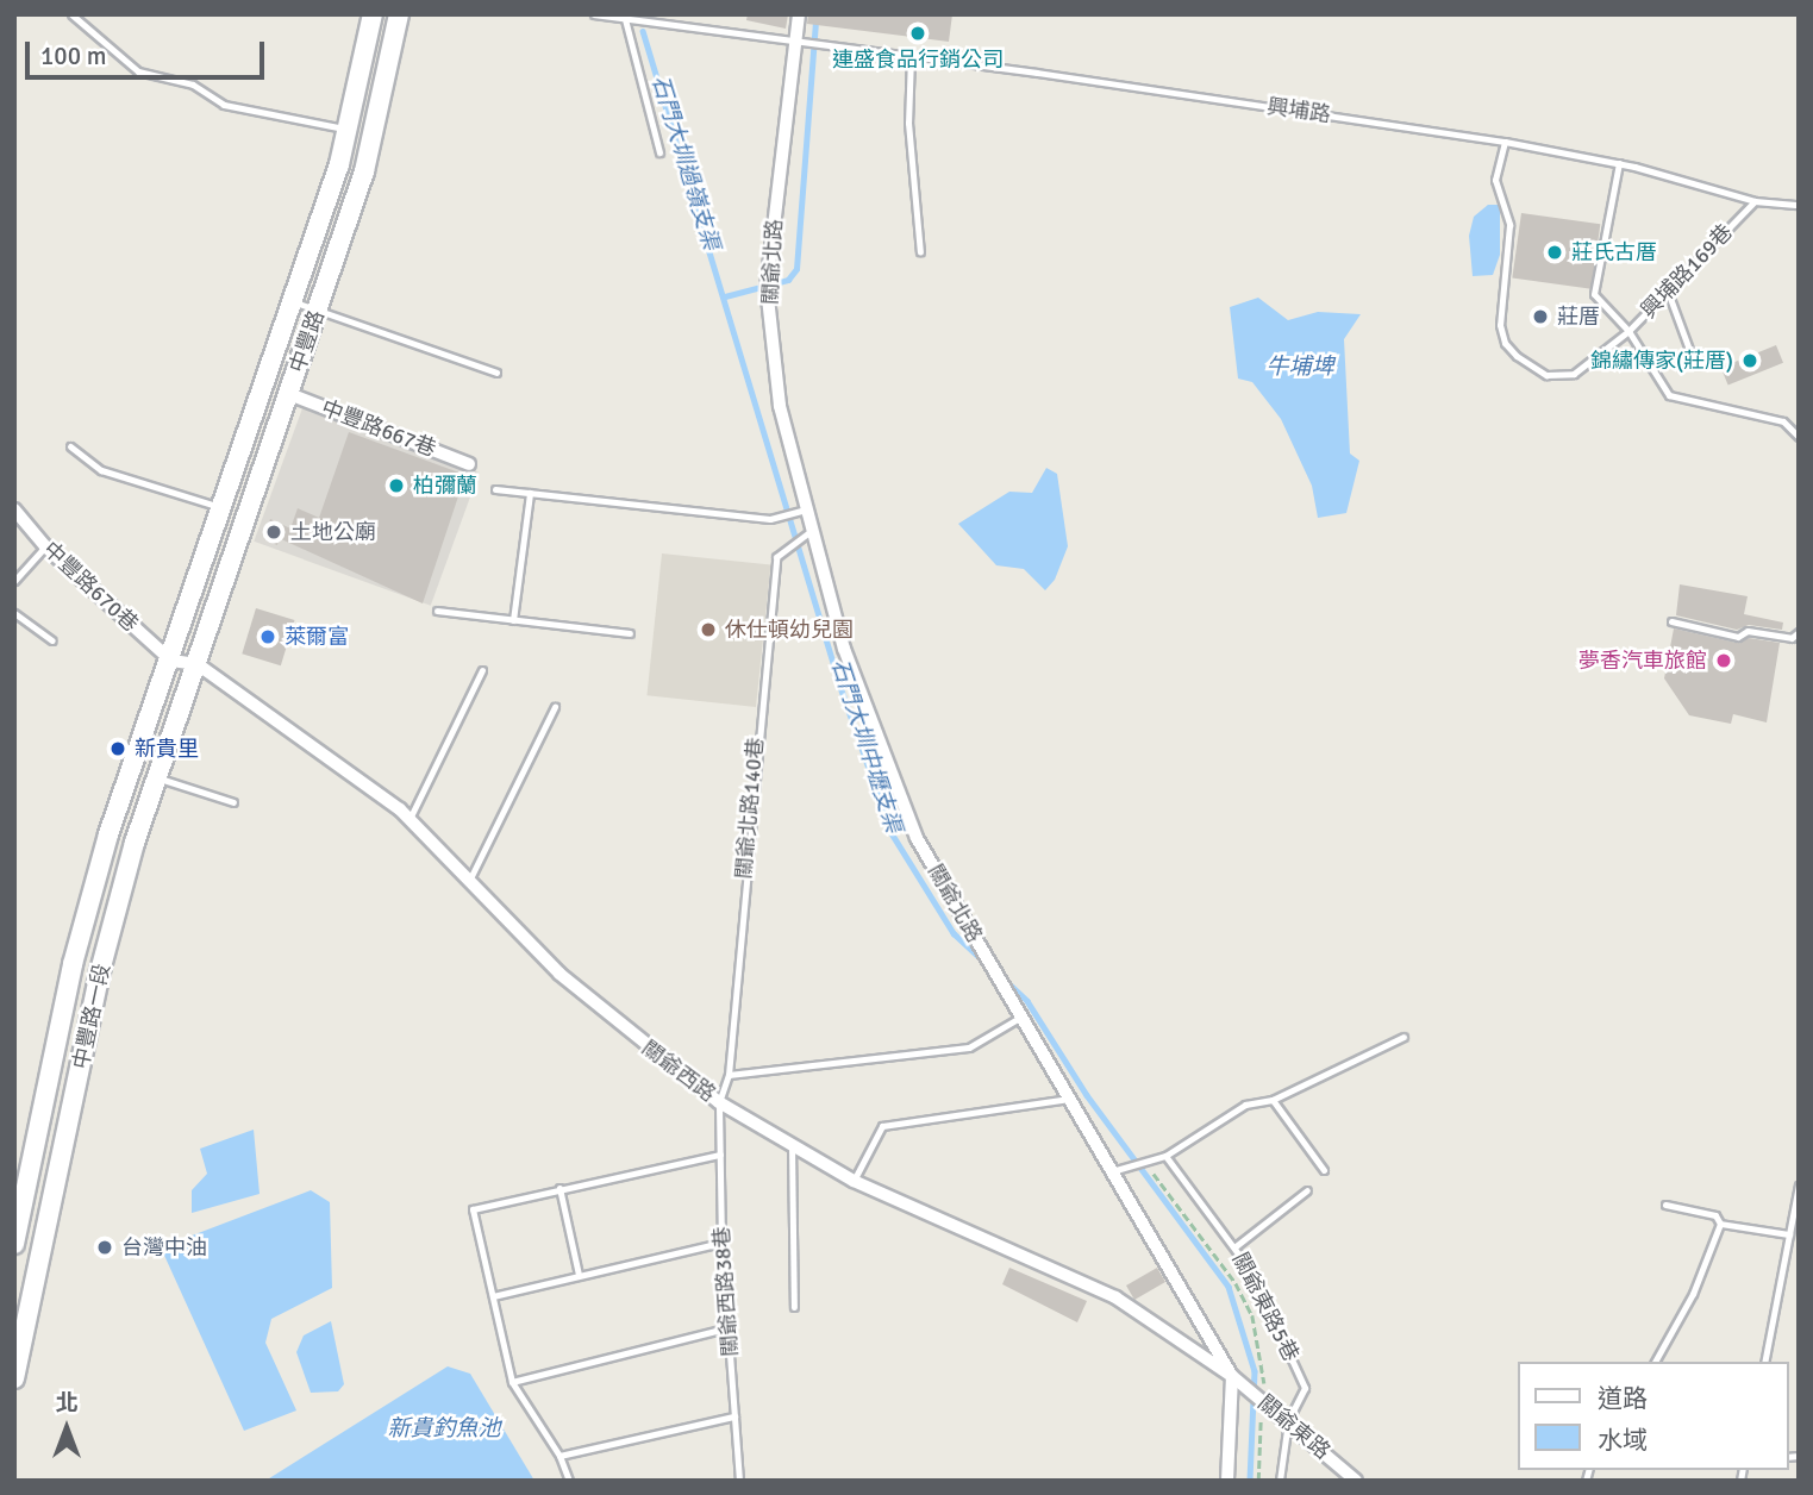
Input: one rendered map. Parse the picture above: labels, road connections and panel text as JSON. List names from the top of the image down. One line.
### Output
{"streets":{"main road":["中豐路","中豐路一段"],"street":["關爺北路","中豐路667巷","中豐路670巷","關爺西路","關爺東路"],"lane":["興埔路","興埔路169巷","關爺北路140巷","關爺西路38巷","關爺東路5巷"]},"crossings":[["興埔路","關爺北路"],["興埔路","興埔路169巷"],["關爺北路","關爺北路140巷"],["關爺北路","關爺西路"],["關爺北路","關爺東路"],["中豐路","中豐路667巷"],["中豐路","中豐路670巷"],["中豐路","中豐路一段"],["中豐路","關爺西路"],["中豐路670巷","中豐路一段"],["關爺北路140巷","關爺西路"],["關爺北路140巷","關爺西路38巷"],["中豐路一段","關爺西路"],["關爺西路","關爺西路38巷"],["關爺西路","關爺東路"],["關爺東路5巷","關爺東路"]],"water":["石門大圳過嶺支渠","牛埔埤","石門大圳中壢支渠","新貴釣魚池"],"places":["連盛食品行銷公司","莊氏古厝","莊厝","錦繡傳家(莊厝)","柏彌蘭","土地公廟","休仕頓幼兒園","萊爾富","夢香汽車旅館","新貴里","台灣中油"],"legend":["道路","水域"],"scale_bar":"100 m","north":"top"}
